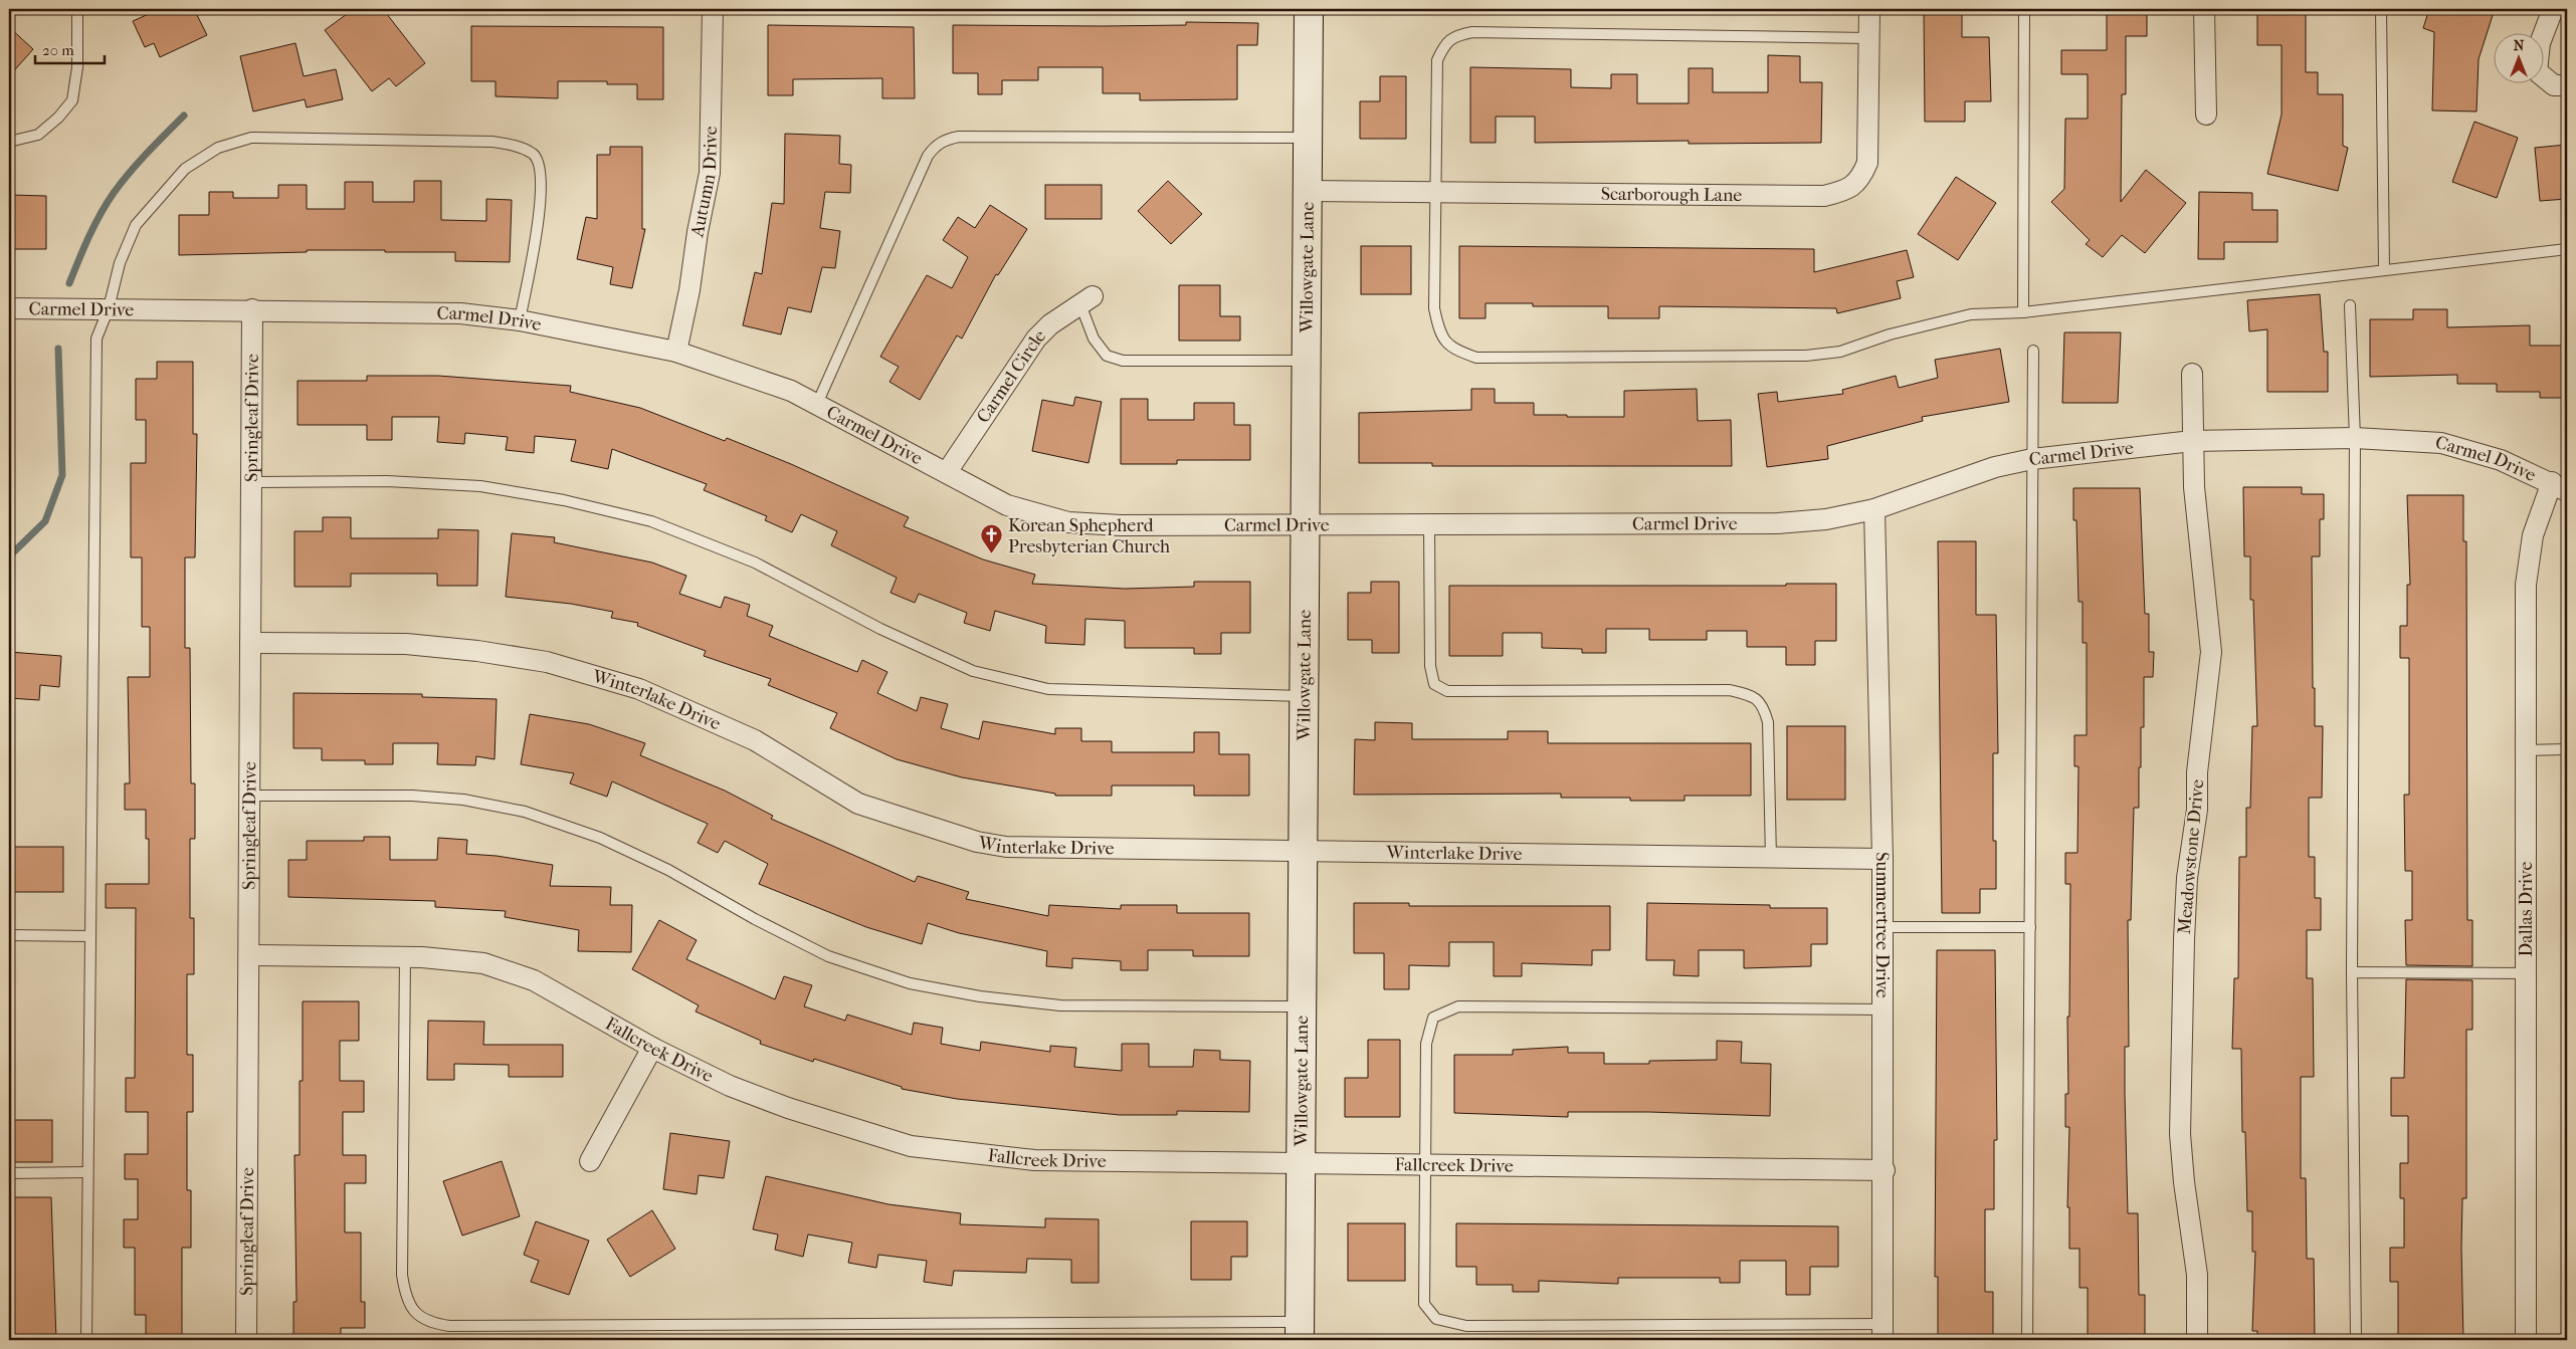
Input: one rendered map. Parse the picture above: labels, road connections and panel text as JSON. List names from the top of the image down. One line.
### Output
{"streets":{"street":["Autumn Drive","Scarborough Lane","Willowgate Lane","Carmel Drive","Carmel Circle","Springleaf Drive","Winterlake Drive","Meadowstone Drive","Dallas Drive","Summertree Drive","Fallcreek Drive"]},"crossings":[["Autumn Drive","Carmel Drive"],["Scarborough Lane","Willowgate Lane"],["Willowgate Lane","Carmel Drive"],["Willowgate Lane","Winterlake Drive"],["Willowgate Lane","Fallcreek Drive"],["Carmel Drive","Carmel Circle"],["Carmel Drive","Springleaf Drive"],["Carmel Drive","Meadowstone Drive"],["Carmel Drive","Dallas Drive"],["Carmel Drive","Summertree Drive"],["Springleaf Drive","Winterlake Drive"],["Springleaf Drive","Fallcreek Drive"],["Winterlake Drive","Summertree Drive"],["Summertree Drive","Fallcreek Drive"]],"places":{"church":["Korean Sphepherd Presbyterian Church"]},"scale_bar":"20 m","north":"top"}
